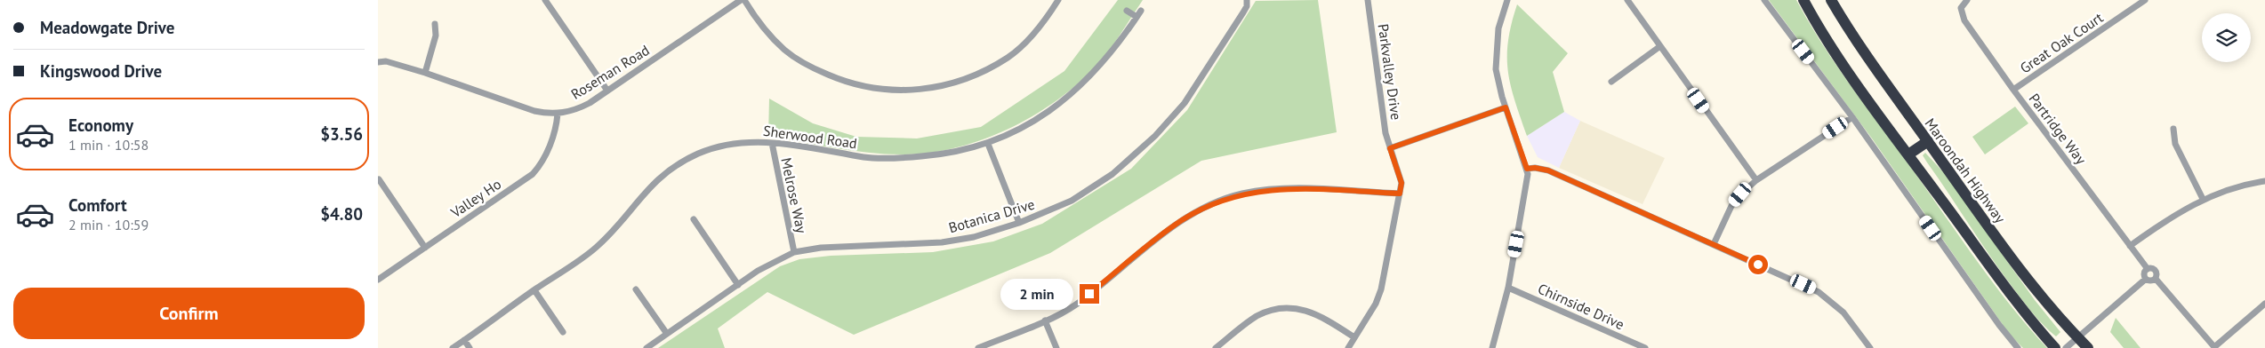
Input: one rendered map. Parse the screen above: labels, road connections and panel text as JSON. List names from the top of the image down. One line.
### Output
{"streets":{"highway":["Maroondah Highway"],"street":["Great Oak Court","Roseman Road","Parkvalley Drive","Partridge Way","Sherwood Road","Melrose Way","Valley Ho","Botanica Drive","Chirnside Drive"]},"crossings":[["Great Oak Court","Partridge Way"],["Roseman Road","Valley Ho"],["Sherwood Road","Melrose Way"],["Melrose Way","Botanica Drive"]],"page":{"banner":["Meadowgate Drive","Kingswood Drive"],"list":[{"name":"Economy","note":"1 min · 10:58","value":"$3.56"},{"name":"Comfort","note":"2 min · 10:59","value":"$4.80"}],"buttons":"Confirm","bubble":"2 min"}}
